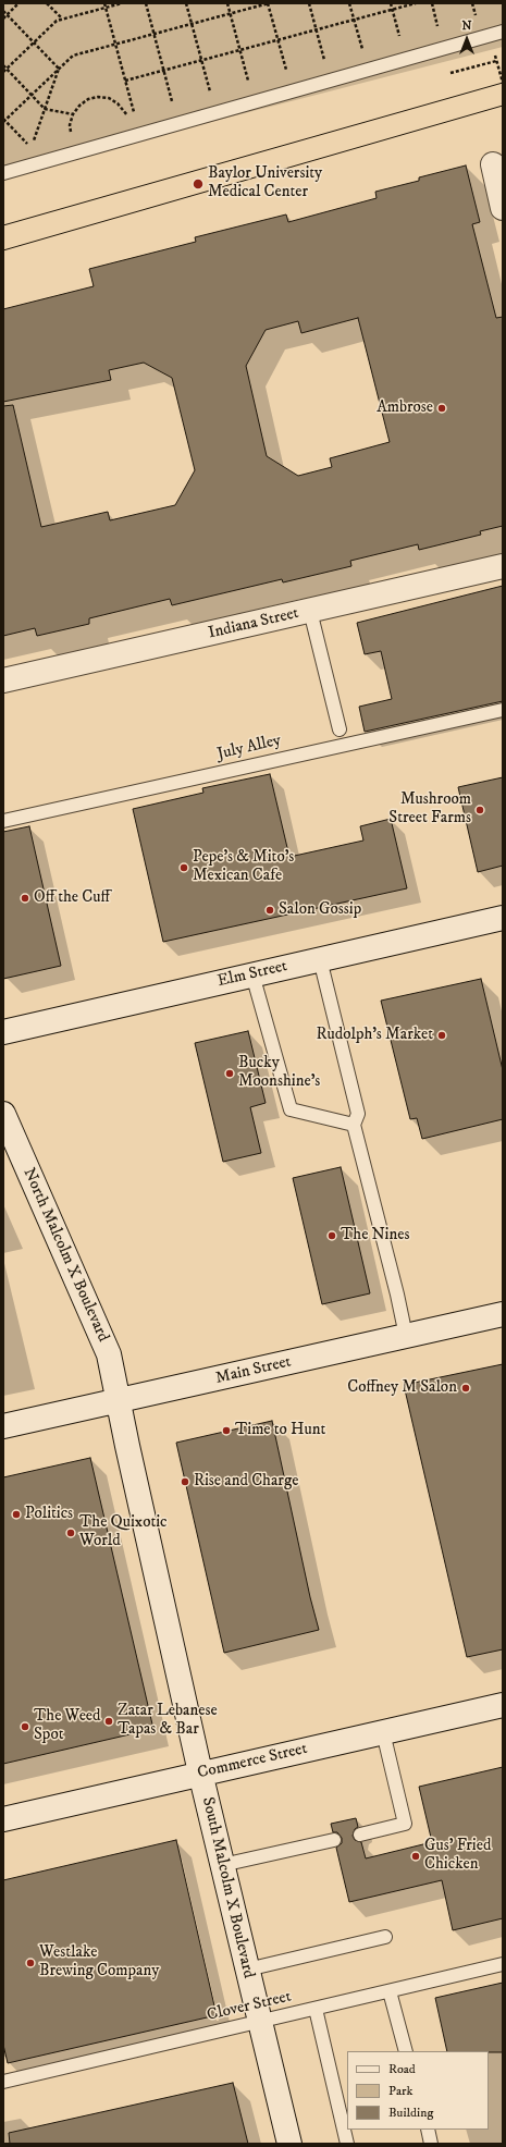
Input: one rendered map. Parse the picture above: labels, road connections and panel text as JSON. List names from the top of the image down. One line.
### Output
{"streets":{"street":["Indiana Street","Elm Street","North Malcolm X Boulevard","Main Street","Commerce Street","South Malcolm X Boulevard"],"lane":["July Alley","Clover Street"]},"crossings":[["North Malcolm X Boulevard","Main Street"],["North Malcolm X Boulevard","South Malcolm X Boulevard"],["Main Street","South Malcolm X Boulevard"],["Commerce Street","South Malcolm X Boulevard"],["South Malcolm X Boulevard","Clover Street"]],"places":["Baylor University Medical Center","Ambrose","Mushroom Street Farms","Pepe's & Mito's Mexican Cafe","Off the Cuff","Salon Gossip","Rudolph's Market","Bucky Moonshine's","The Nines","Coffney M Salon","Time to Hunt","Rise and Charge","Politics","The Quixotic World","Zatar Lebanese Tapas & Bar","The Weed Spot","Gus' Fried Chicken","Westlake Brewing Company"],"legend":["Road","Park","Building"],"north":"top"}
